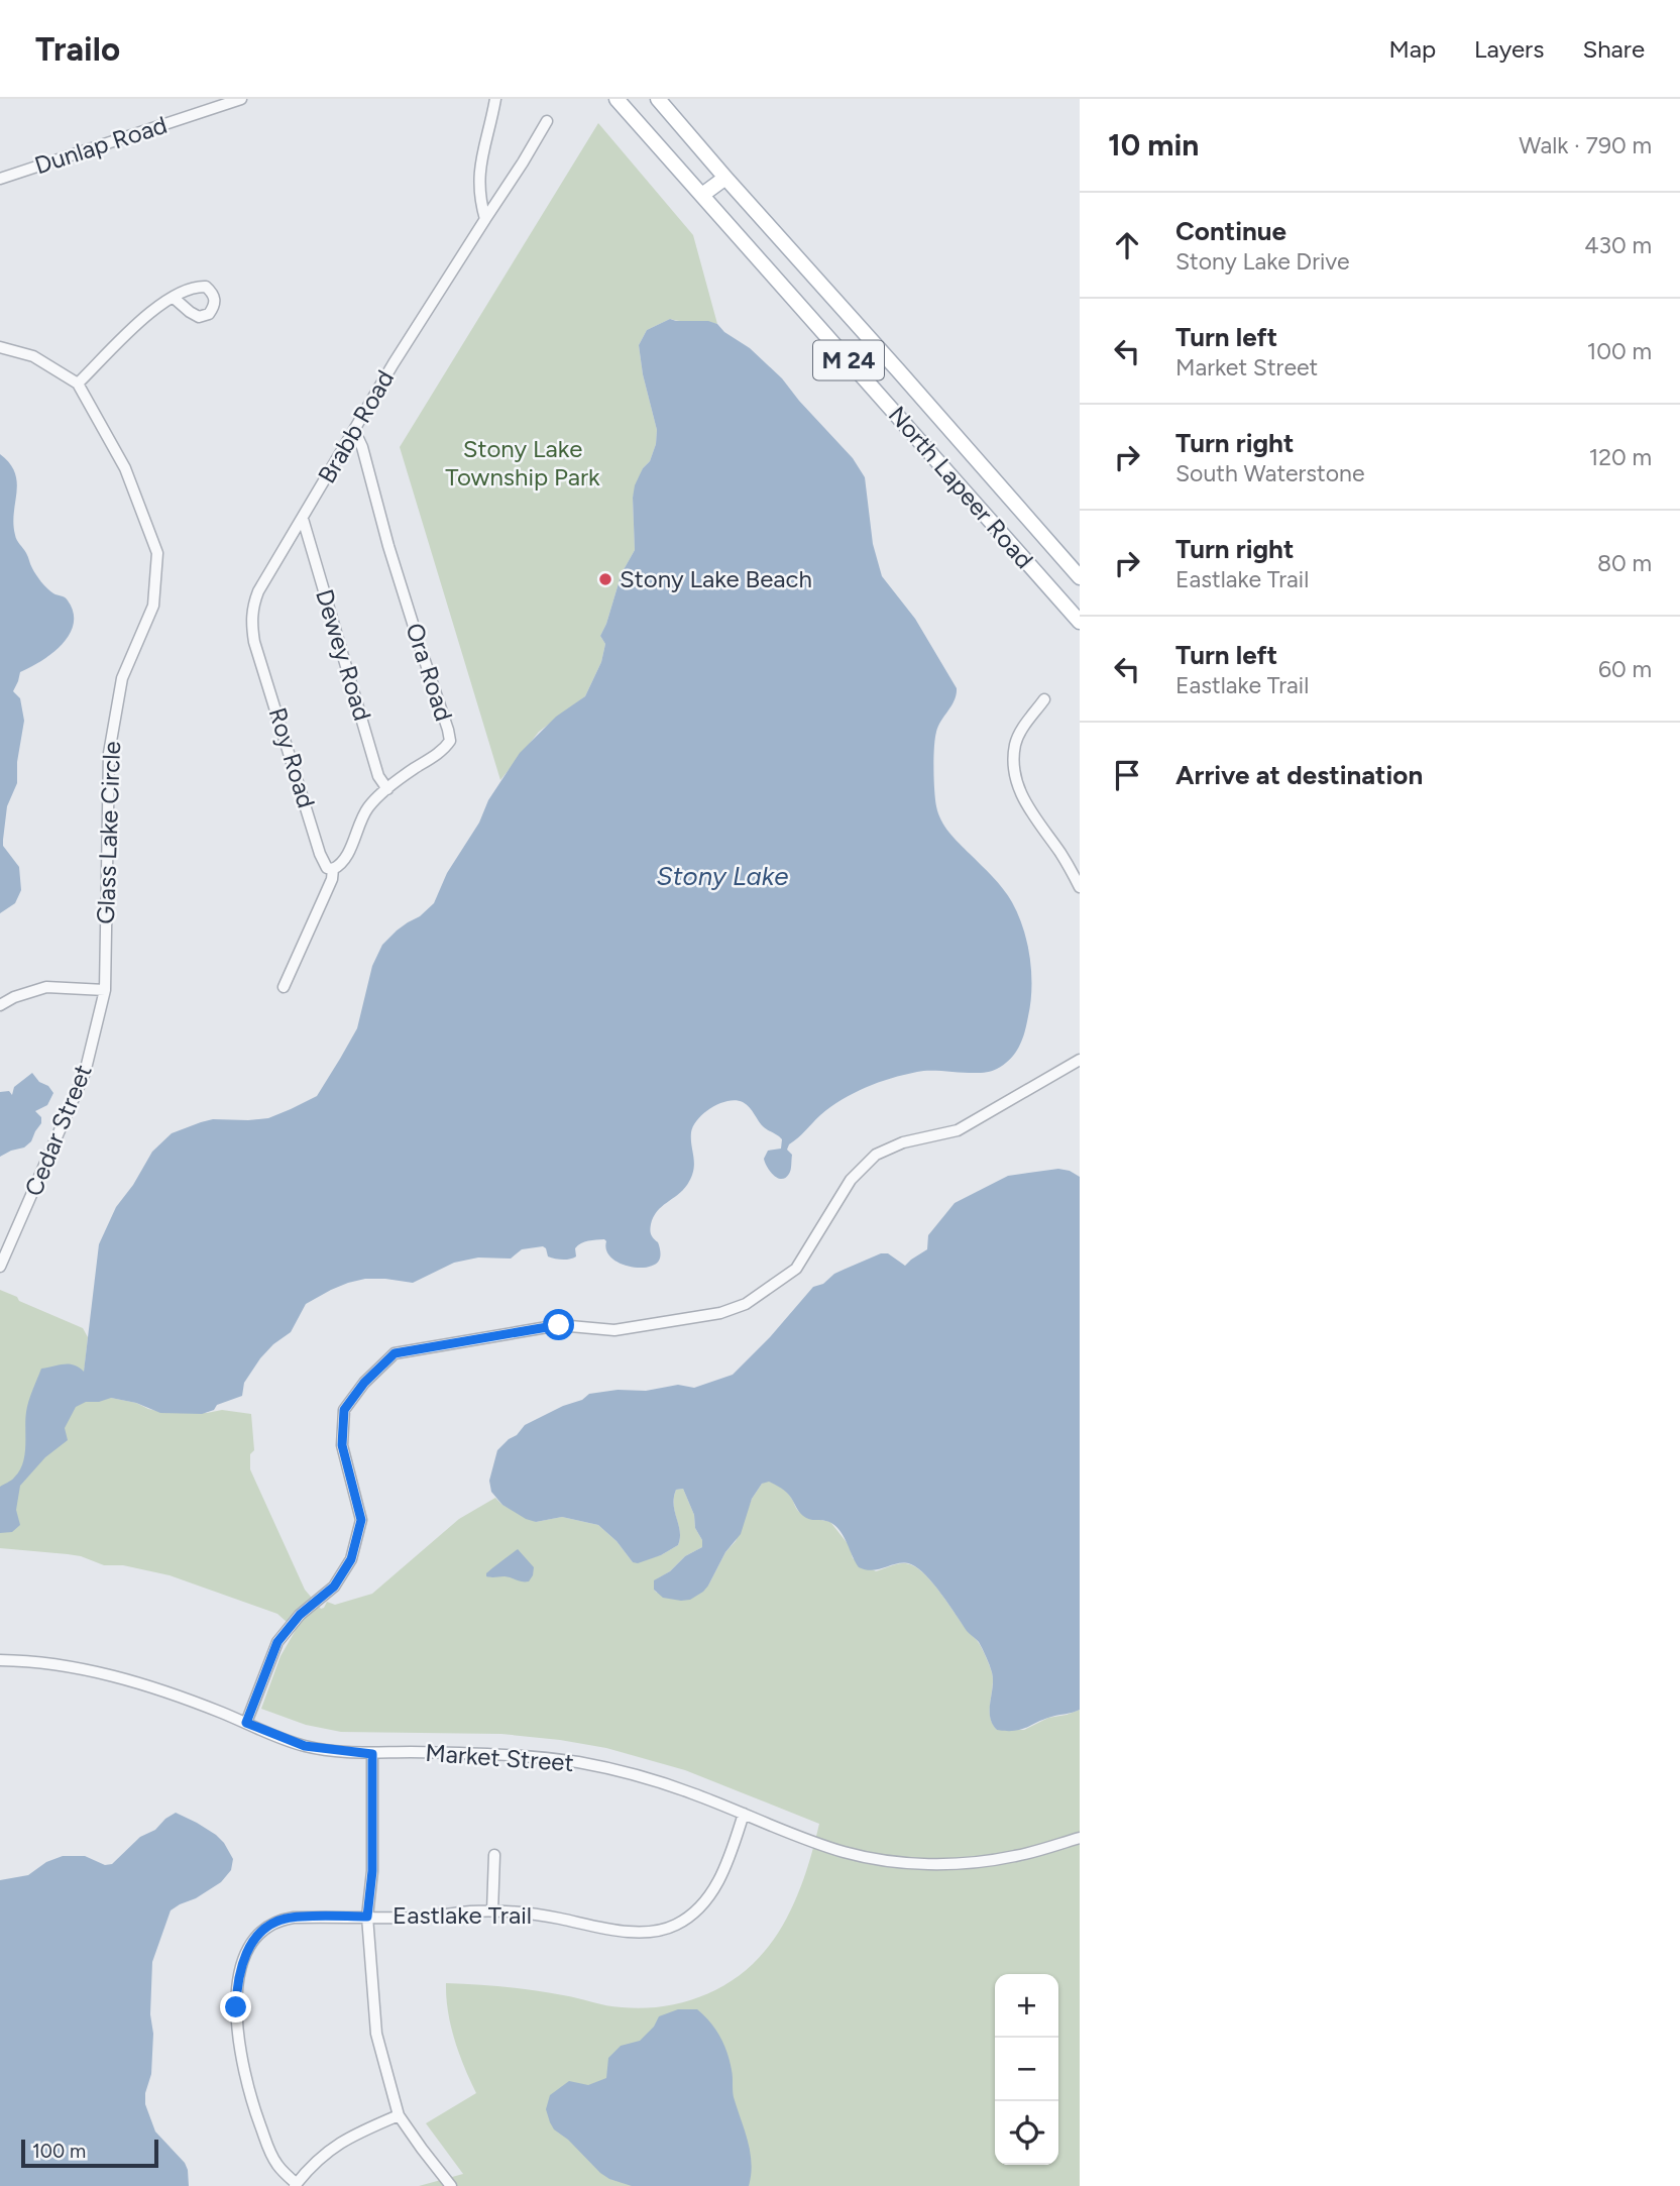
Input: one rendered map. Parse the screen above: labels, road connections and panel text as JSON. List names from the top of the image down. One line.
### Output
{"streets":{"main road":["M 24","North Lapeer Road"],"street":["Dunlap Road","Brabb Road","Dewey Road","Ora Road","Roy Road","Glass Lake Circle","Cedar Street","Market Street","Eastlake Trail"]},"crossings":[["Brabb Road","Dewey Road"],["Brabb Road","Ora Road"],["Brabb Road","Roy Road"],["Dewey Road","Ora Road"],["Ora Road","Roy Road"],["Glass Lake Circle","Cedar Street"],["Market Street","Eastlake Trail"]],"water":["Stony Lake"],"parks":["Stony Lake Township Park"],"places":["Stony Lake Beach"],"scale_bar":"100 m","page":{"header":"Trailo","nav":["Map","Layers","Share"],"heading":["10 min","Walk · 790 m"],"list":[["Continue","Stony Lake Drive","430 m"],["Turn left","Market Street","100 m"],["Turn right","South Waterstone","120 m"],["Turn right","Eastlake Trail","80 m"],["Turn left","Eastlake Trail","60 m"],"Arrive at destination"],"map_buttons":["+","−"],"scale":"100 m"}}
